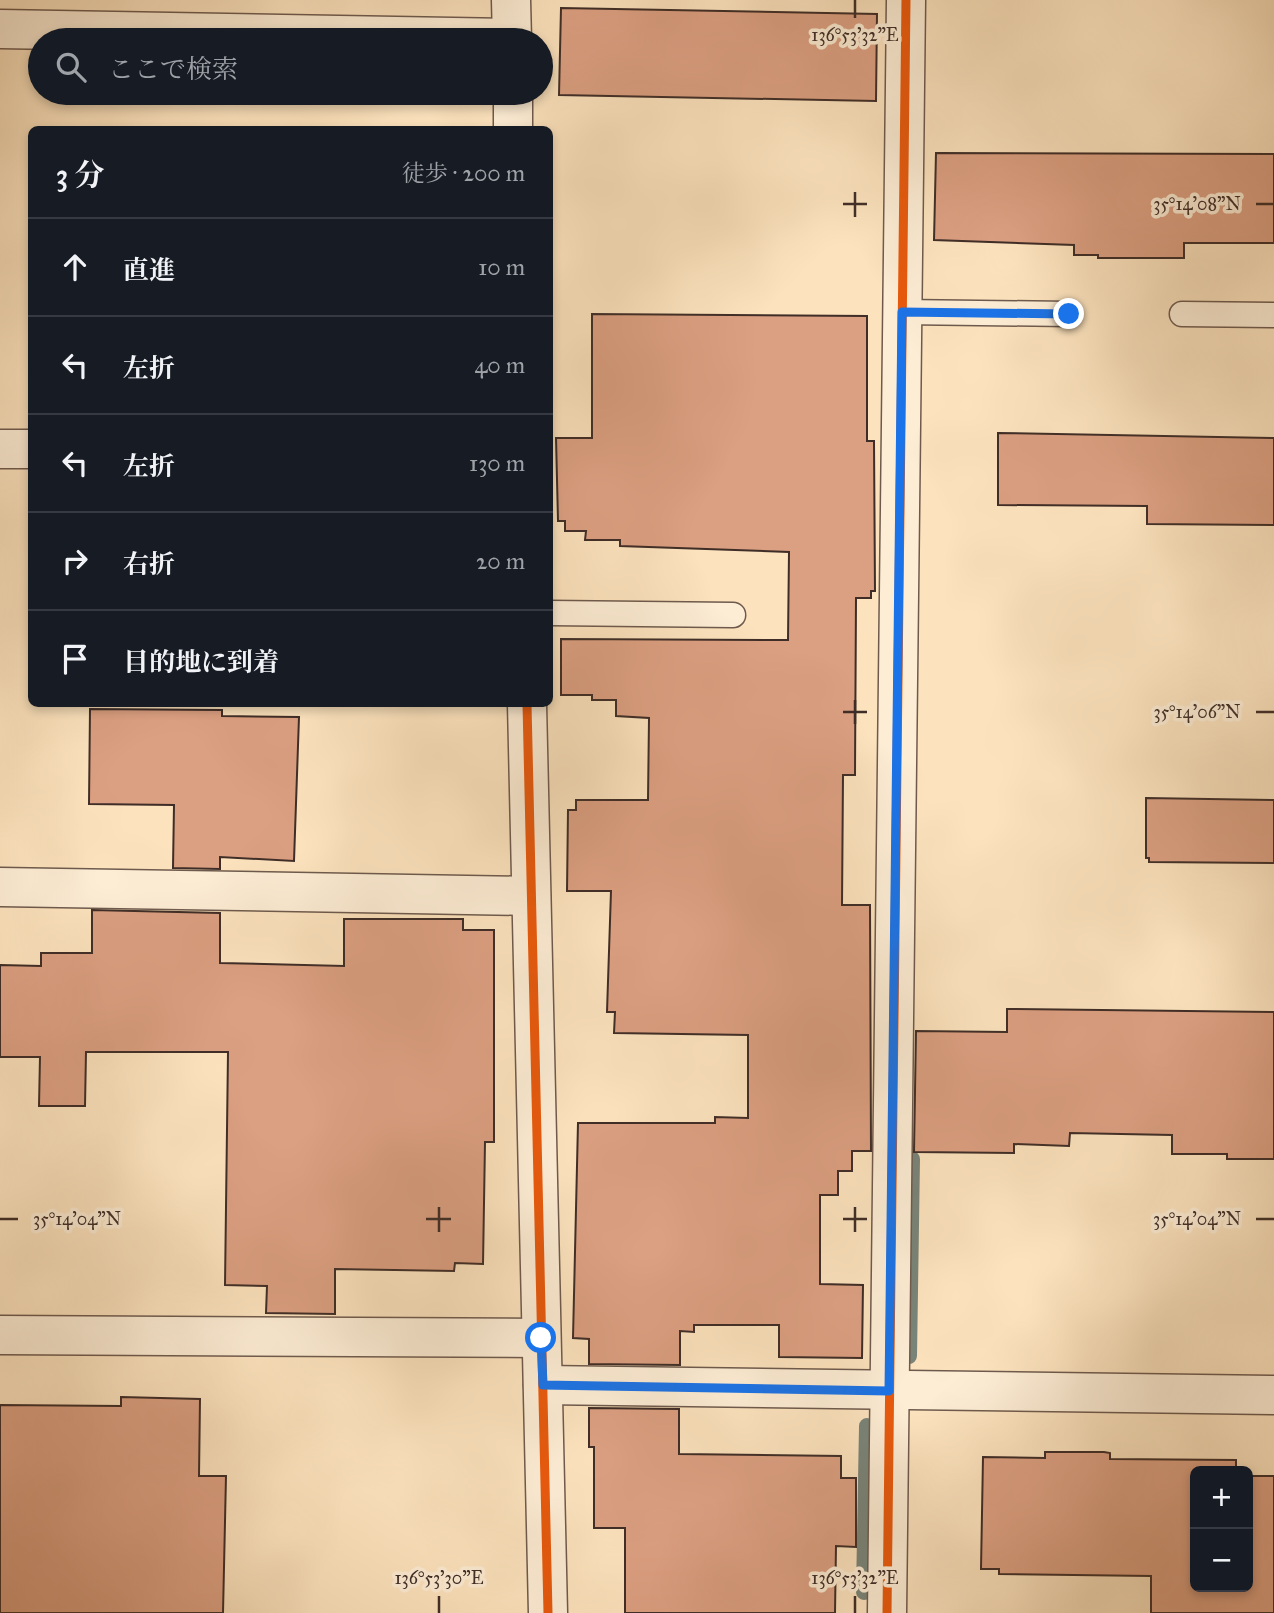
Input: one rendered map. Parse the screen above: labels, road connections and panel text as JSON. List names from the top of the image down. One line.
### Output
{"page":{"search":"ここで検索","heading":["3 分","徒歩 · 200 m"],"list":[["直進","10 m"],["左折","40 m"],["左折","130 m"],["右折","20 m"],"目的地に到着"],"map_buttons":["+","−"]},"coordinates":["136°53'32\"E","35°14'08\"N","35°14'06\"N","35°14'04\"N","136°53'30\"E"]}
